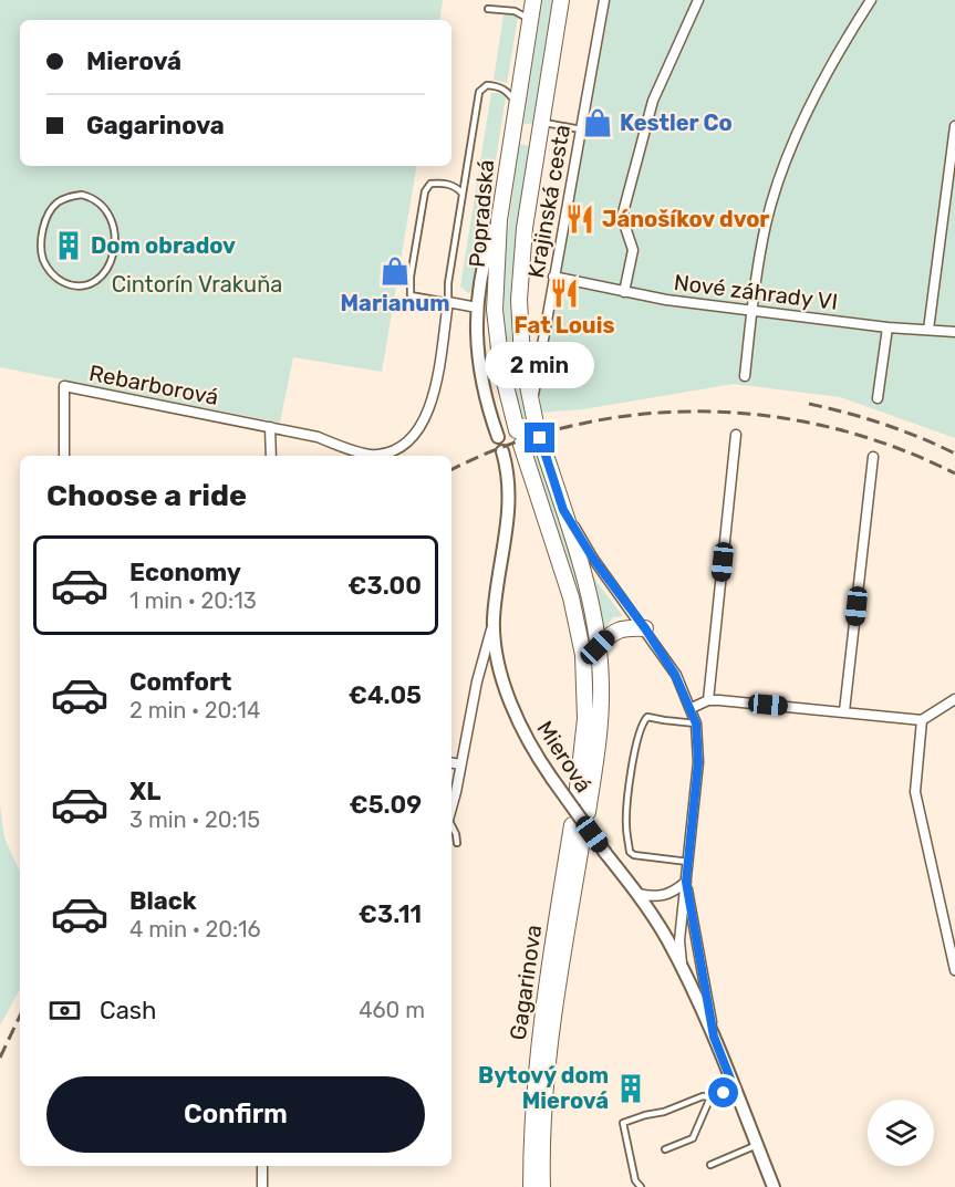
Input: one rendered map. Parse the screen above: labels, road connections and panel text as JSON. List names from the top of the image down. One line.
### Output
{"streets":{"main road":["Popradská","Gagarinova"],"street":["Krajinská cesta","Nové záhrady VI","Rebarborová","Mierová"]},"crossings":[["Krajinská cesta","Popradská"],["Krajinská cesta","Nové záhrady VI"]],"parks":["Cintorín Vrakuňa"],"places":{"shop":["Kestler Co","Marianum"],"restaurant":["Jánošíkov dvor","Fat Louis"],"building":["Dom obradov","Bytový dom Mierová"]},"page":{"banner":["Mierová","Gagarinova"],"bubble":"2 min","heading":"Choose a ride","list":[{"name":"Economy","note":"1 min · 20:13","value":"€3.00"},{"name":"Comfort","note":"2 min · 20:14","value":"€4.05"},{"name":"XL","note":"3 min · 20:15","value":"€5.09"},{"name":"Black","note":"4 min · 20:16","value":"€3.11"}],"pay":["Cash","460 m"],"buttons":"Confirm"}}
